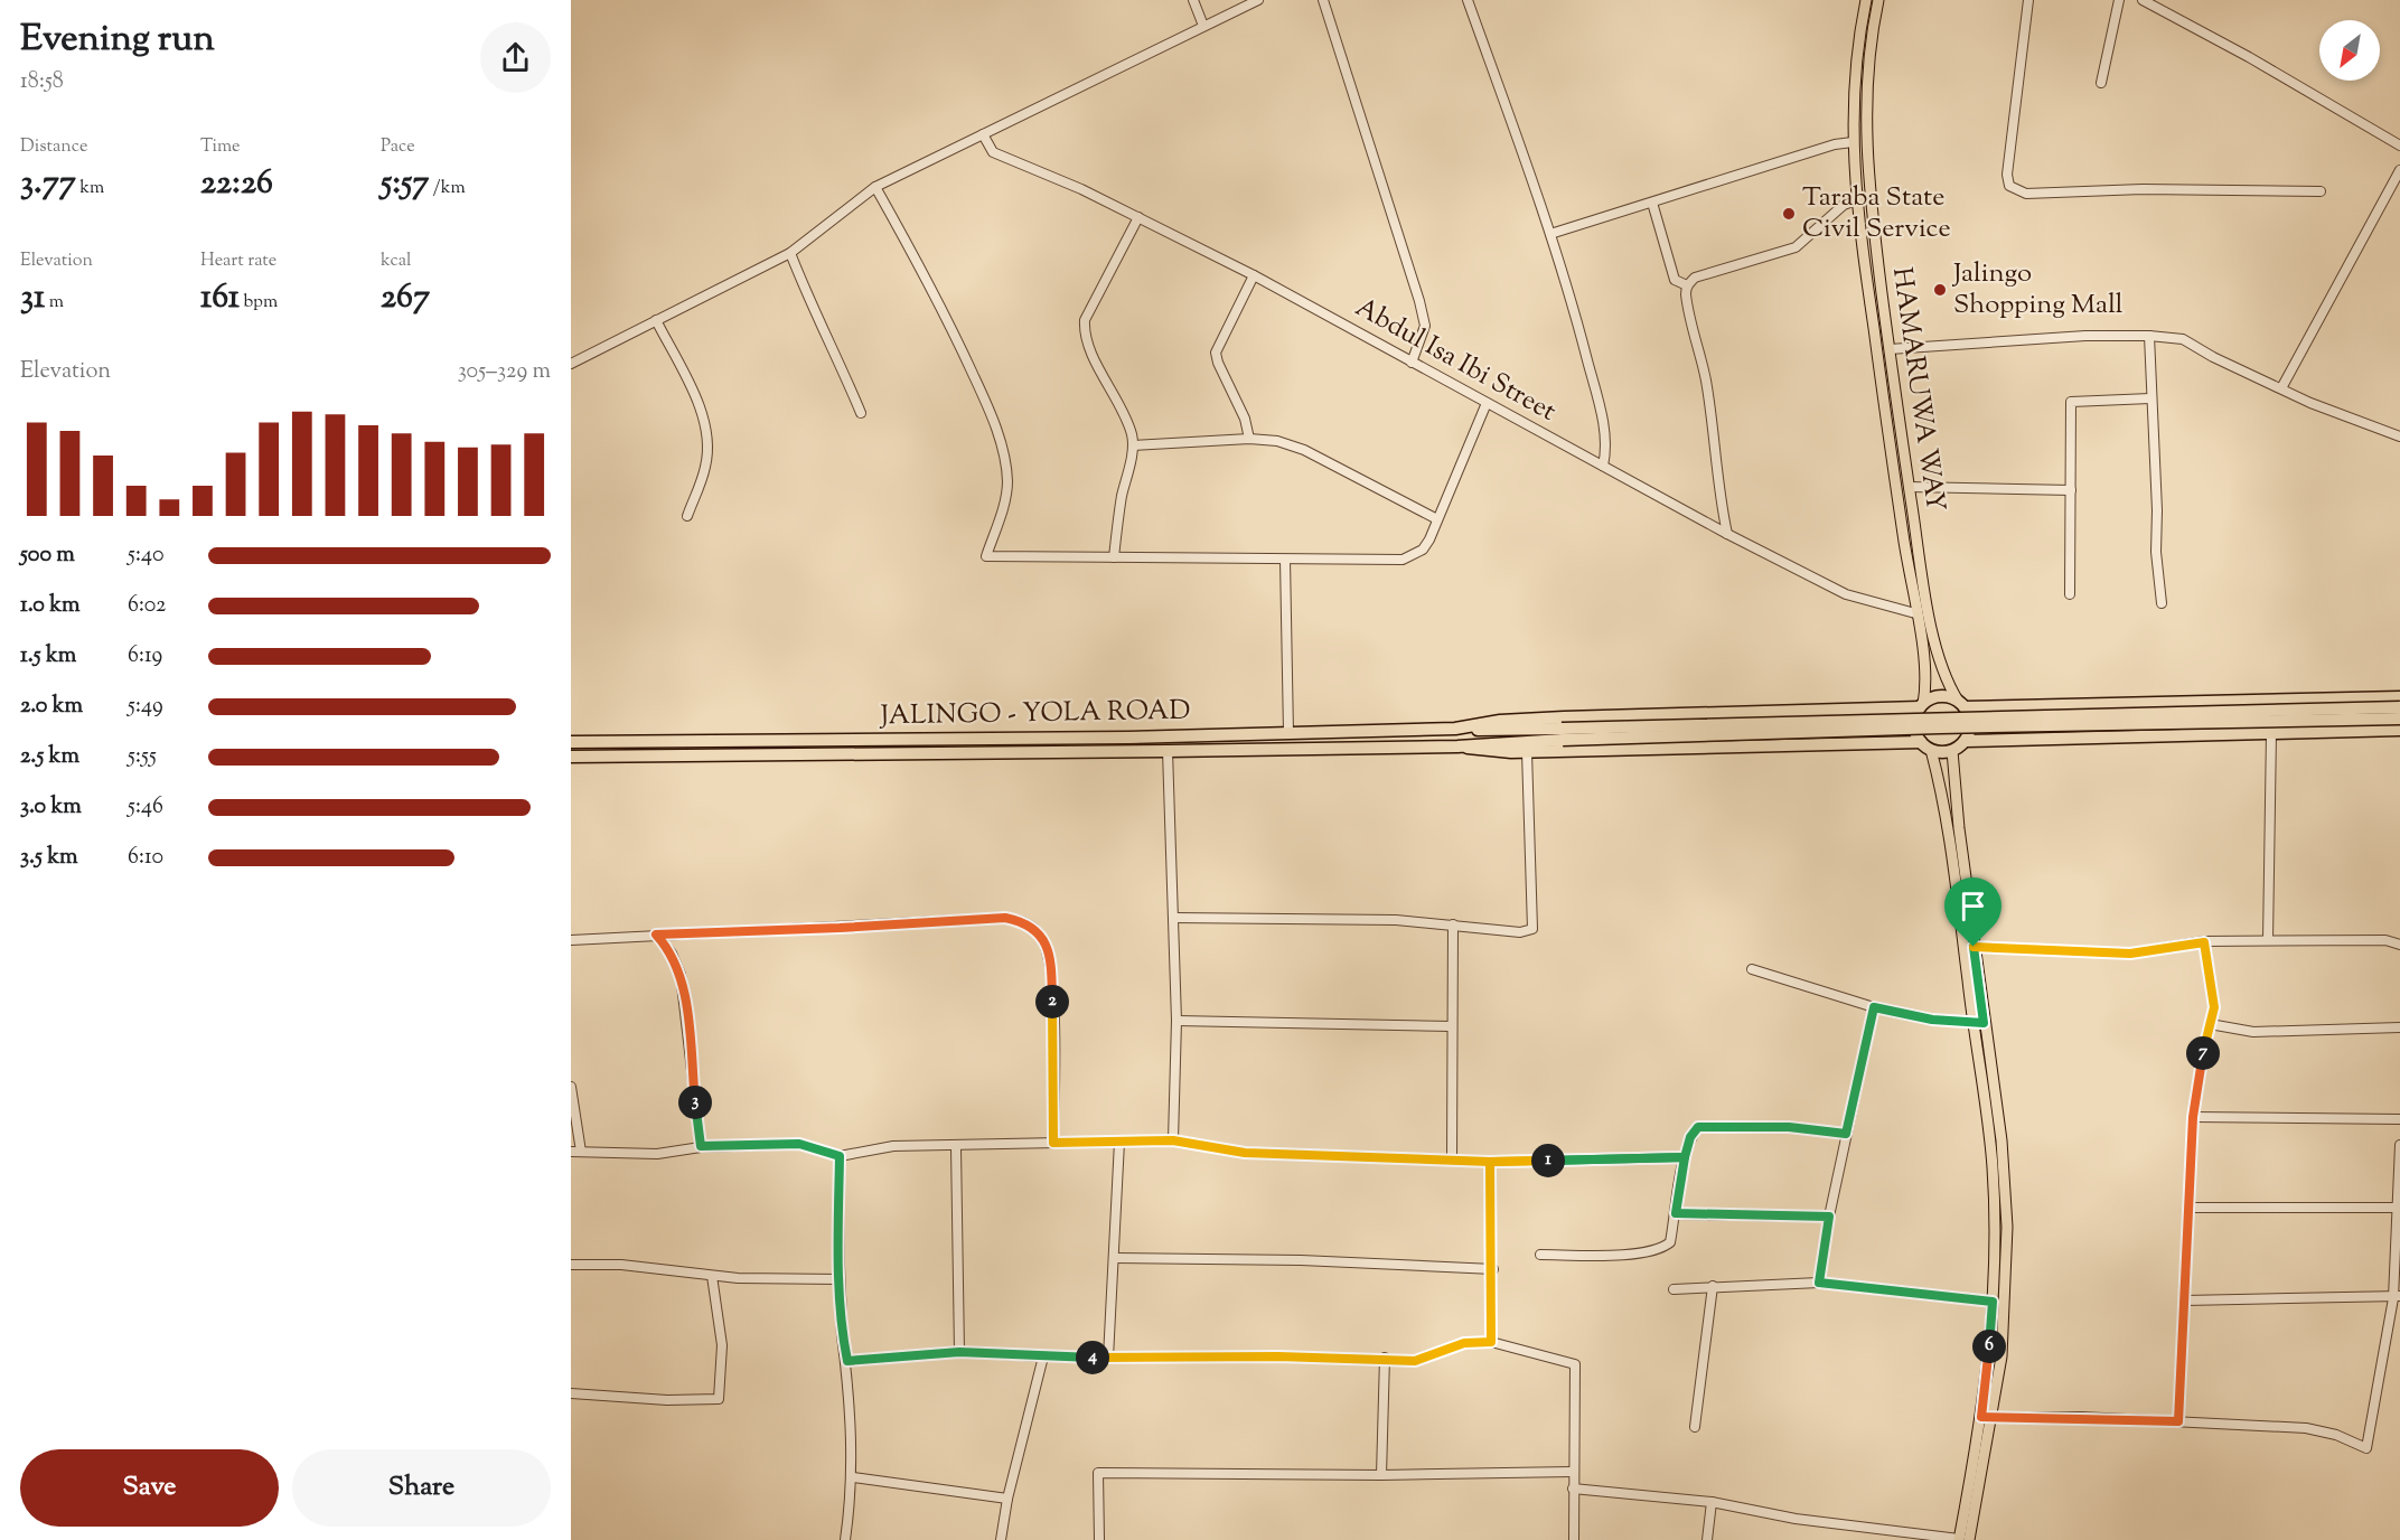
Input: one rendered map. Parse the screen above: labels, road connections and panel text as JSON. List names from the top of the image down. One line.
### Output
{"streets":{"highway":["JALINGO - YOLA ROAD"],"main road":["HAMARUWA WAY"],"street":["Abdul Isa Ibi Street"]},"crossings":[["HAMARUWA WAY","JALINGO - YOLA ROAD"]],"places":["Taraba State Civil Service","Jalingo Shopping Mall"],"north":"bottom left","page":{"heading":["Evening run","18:58"],"stats":[["Distance","3.77 km"],["Time","22:26"],["Pace","5:57 /km"],["Elevation","31 m"],["Heart rate","161 bpm"],["kcal","267"]],"chart":["Elevation","305–329 m"],"list":[{"name":"500 m","note":"5:40"},{"name":"1.0 km","note":"6:02"},{"name":"1.5 km","note":"6:19"},{"name":"2.0 km","note":"5:49"},{"name":"2.5 km","note":"5:55"},{"name":"3.0 km","note":"5:46"},{"name":"3.5 km","note":"6:10"}],"pins":["2","7","3","1","6","4"],"buttons":["Save","Share"]}}
